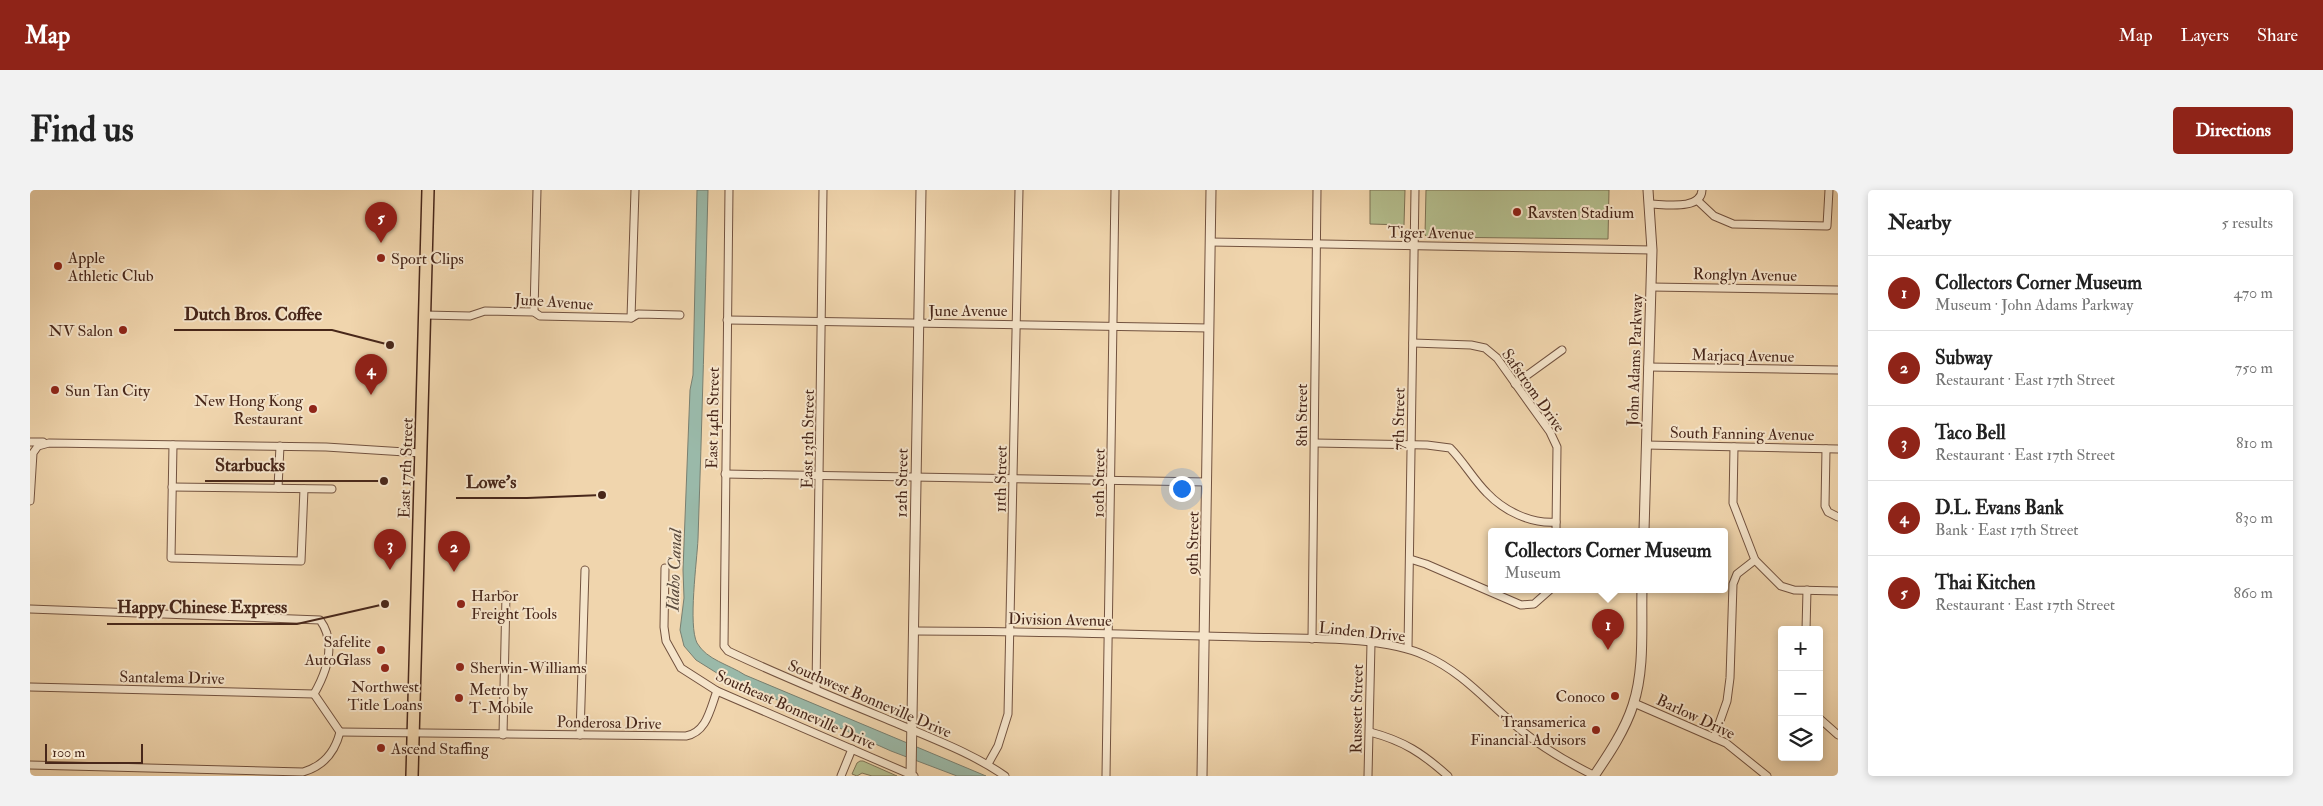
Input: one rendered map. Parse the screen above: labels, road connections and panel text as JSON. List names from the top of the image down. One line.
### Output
{"streets":{"main road":["East 17th Street"],"street":["Tiger Avenue","Ronglyn Avenue","June Avenue","Marjacq Avenue","John Adams Parkway","Safstrom Drive","8th Street","East 14th Street","7th Street","South Fanning Avenue","East 13th Street","11th Street","12th Street","10th Street","9th Street","Division Avenue","Linden Drive","Santalema Drive","Southwest Bonneville Drive","Southeast Bonneville Drive","Russett Street","Barlow Drive","Ponderosa Drive"]},"crossings":[["Tiger Avenue","John Adams Parkway"],["Tiger Avenue","8th Street"],["Tiger Avenue","7th Street"],["Tiger Avenue","9th Street"],["Ronglyn Avenue","John Adams Parkway"],["June Avenue","East 14th Street"],["June Avenue","East 13th Street"],["June Avenue","East 17th Street"],["June Avenue","11th Street"],["June Avenue","12th Street"],["June Avenue","10th Street"],["June Avenue","9th Street"],["Marjacq Avenue","John Adams Parkway"],["John Adams Parkway","South Fanning Avenue"],["Safstrom Drive","7th Street"],["8th Street","Linden Drive"],["East 14th Street","Southwest Bonneville Drive"],["7th Street","Linden Drive"],["East 13th Street","Southwest Bonneville Drive"],["East 17th Street","Ponderosa Drive"],["11th Street","Division Avenue"],["11th Street","Southwest Bonneville Drive"],["12th Street","Division Avenue"],["12th Street","Southwest Bonneville Drive"],["12th Street","Southeast Bonneville Drive"],["10th Street","Division Avenue"],["9th Street","Division Avenue"],["9th Street","Linden Drive"],["Division Avenue","Linden Drive"],["Linden Drive","Russett Street"],["Southeast Bonneville Drive","Ponderosa Drive"]],"water":["Idaho Canal"],"places":["Ravsten Stadium","Sport Clips","Apple Athletic Club","NV Salon","Dutch Bros. Coffee","Sun Tan City","New Hong Kong Restaurant","Starbucks","Lowe's","Happy Chinese Express","Harbor Freight Tools","Safelite AutoGlass","Sherwin-Williams","Northwest Title Loans","Conoco","Metro by T-Mobile","Transamerica Financial Advisors","Ascend Staffing"],"scale_bar":"100 m","page":{"header":"Map","nav":["Map","Layers","Share"],"buttons":"Directions","title":"Find us","heading":["Nearby","5 results"],"pins":["5","4","3","2","1"],"list":[{"mark":"1","name":"Collectors Corner Museum","note":"Museum · John Adams Parkway","value":"470 m"},{"mark":"2","name":"Subway","note":"Restaurant · East 17th Street","value":"750 m"},{"mark":"3","name":"Taco Bell","note":"Restaurant · East 17th Street","value":"810 m"},{"mark":"4","name":"D.L. Evans Bank","note":"Bank · East 17th Street","value":"830 m"},{"mark":"5","name":"Thai Kitchen","note":"Restaurant · East 17th Street","value":"860 m"}],"popup":["Collectors Corner Museum","Museum"],"map_buttons":["+","−"],"scale":"100 m"}}
